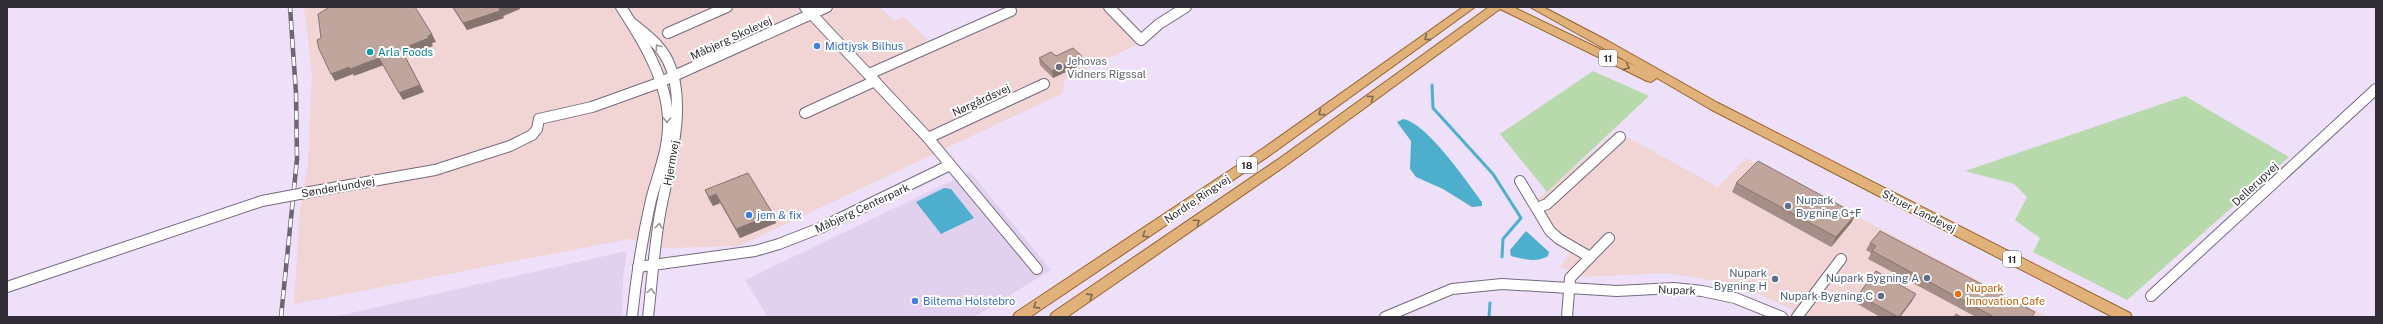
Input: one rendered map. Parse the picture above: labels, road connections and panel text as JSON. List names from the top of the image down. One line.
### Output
{"streets":{"main road":["11","18","Nordre Ringvej","Struer Landevej"],"street":["Måbjerg Skolevej","Nørgårdsvej","Hjermvej","Dellerupvej","Sønderlundvej","Måbjerg Centerpark","Nupark"]},"crossings":[["Måbjerg Skolevej","Hjermvej"],["Måbjerg Skolevej","Sønderlundvej"],["Hjermvej","Sønderlundvej"],["Hjermvej","Måbjerg Centerpark"],["Nordre Ringvej","Struer Landevej"]],"places":["Midtjysk Bilhus","Arla Foods","Jehovas Vidners Rigssal","Nupark Bygning G+F","jem & fix","Nupark Bygning A","Nupark Bygning H","Nupark Innovation Cafe","Nupark Bygning C","Biltema Holstebro"]}
